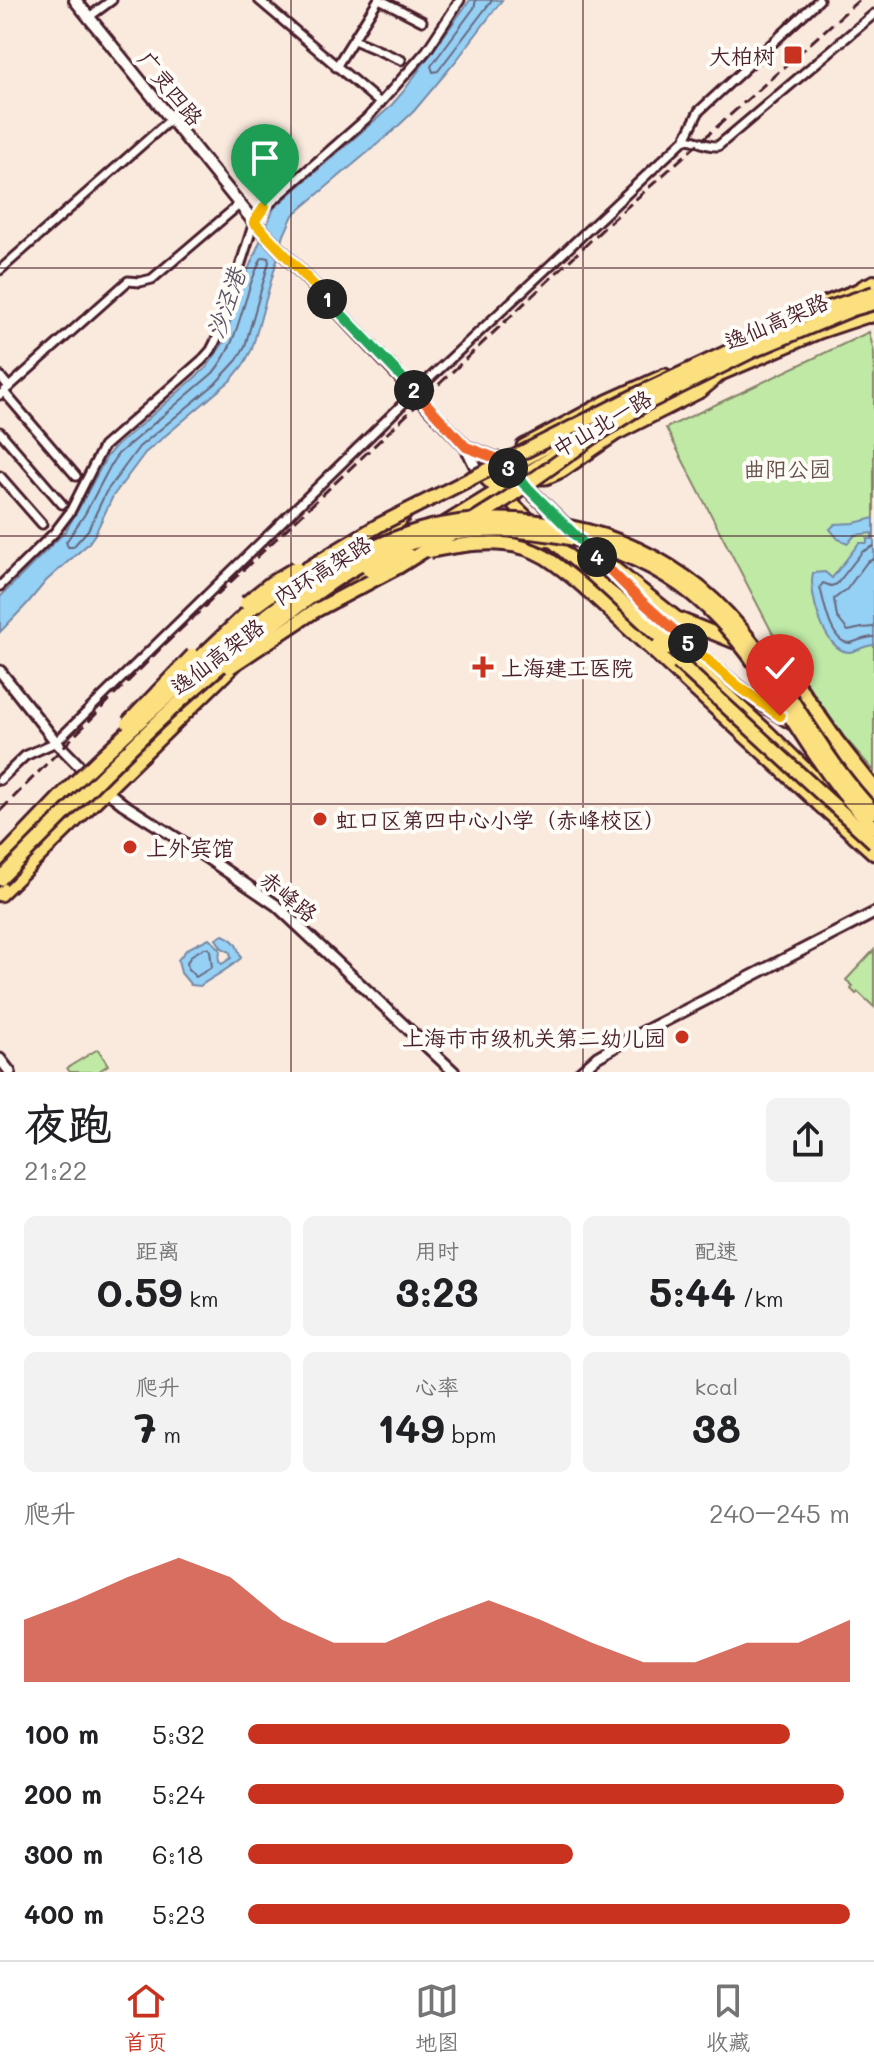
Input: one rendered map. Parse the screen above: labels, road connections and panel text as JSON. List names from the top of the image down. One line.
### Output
{"streets":{"highway":["逸仙高架路","内环高架路"],"main road":["广灵四路","中山北一路"],"street":["赤峰路"]},"crossings":[["广灵四路","中山北一路"],["逸仙高架路","中山北一路"],["逸仙高架路","内环高架路"],["中山北一路","内环高架路"],["中山北一路","赤峰路"]],"water":["沙泾港"],"parks":["曲阳公园"],"places":{"transit":["大柏树"],"health":["上海建工医院"],"other":["虹口区第四中心小学（赤峰校区）","上外宾馆","上海市市级机关第二幼儿园"]},"page":{"pins":["1","2","3","4","5"],"heading":["夜跑","21:22"],"stats":[["距离","0.59 km"],["用时","3:23"],["配速","5:44 /km"],["爬升","7 m"],["心率","149 bpm"],["kcal","38"]],"chart":["爬升","240–245 m"],"list":[{"name":"100 m","note":"5:32"},{"name":"200 m","note":"5:24"},{"name":"300 m","note":"6:18"},{"name":"400 m","note":"5:23"}],"tabs":["首页","地图","收藏"]}}
